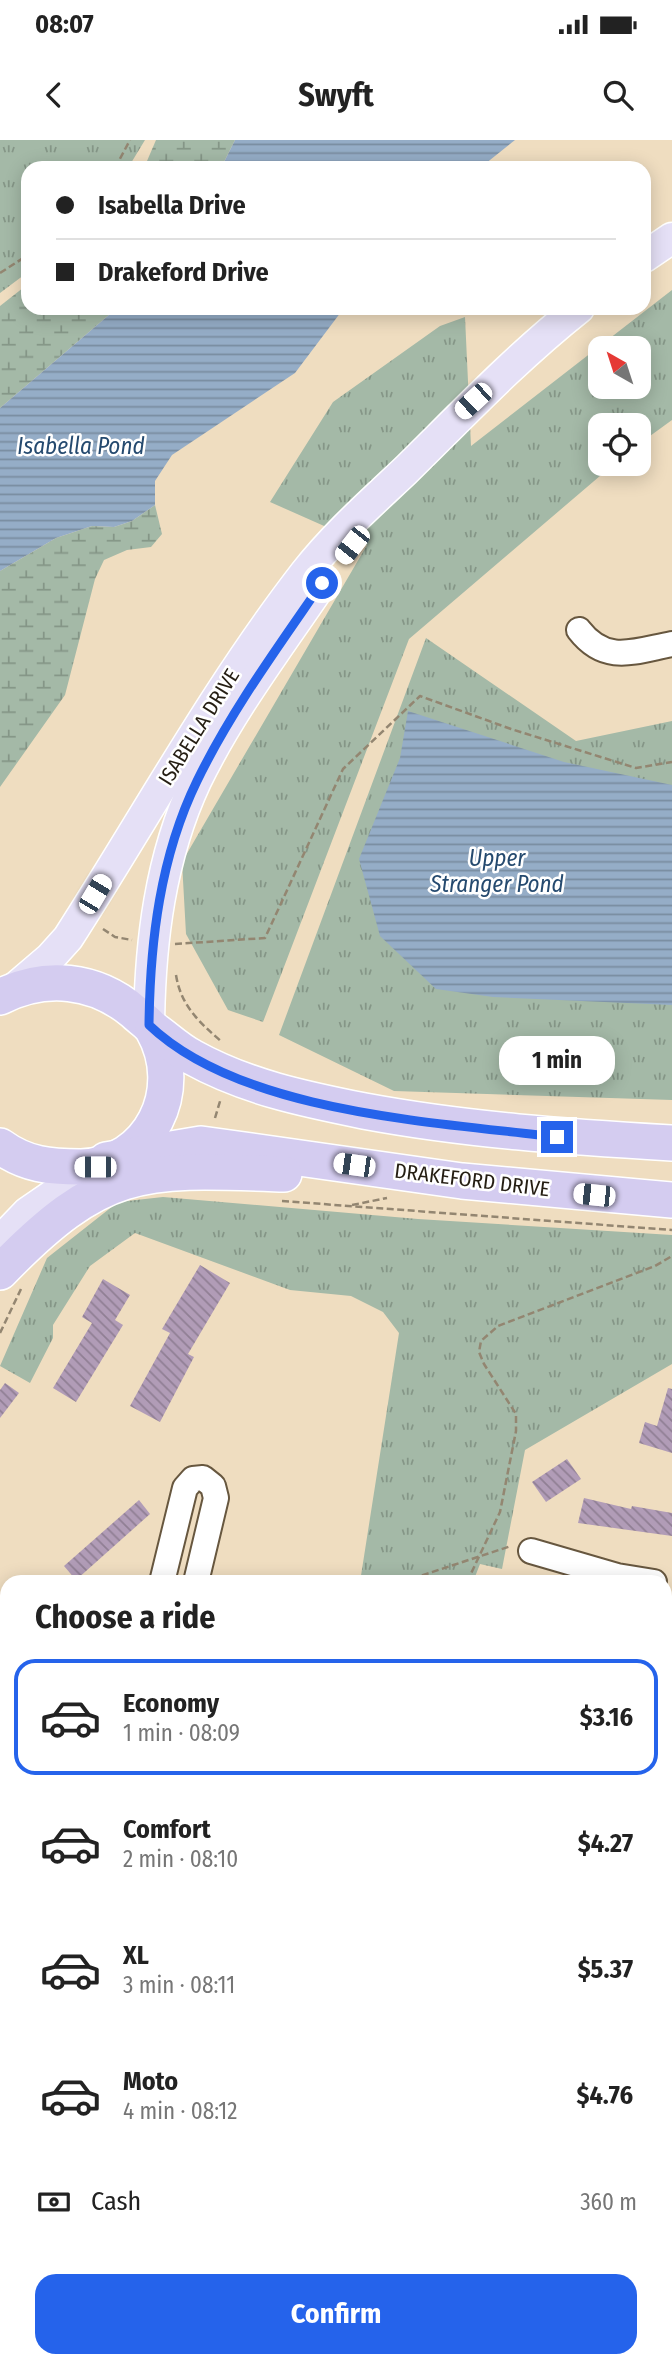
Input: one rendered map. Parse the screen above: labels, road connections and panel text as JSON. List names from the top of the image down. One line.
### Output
{"streets":{"highway":["DRAKEFORD DRIVE"],"main road":["ISABELLA DRIVE"]},"water":["Isabella Pond","Upper Stranger Pond"],"north":"top left","page":{"status":"08:07","header":"Swyft","banner":["Isabella Drive","Drakeford Drive"],"bubble":"1 min","heading":"Choose a ride","list":[{"name":"Economy","note":"1 min · 08:09","value":"$3.16"},{"name":"Comfort","note":"2 min · 08:10","value":"$4.27"},{"name":"XL","note":"3 min · 08:11","value":"$5.37"},{"name":"Moto","note":"4 min · 08:12","value":"$4.76"}],"pay":["Cash","360 m"],"buttons":"Confirm"}}
